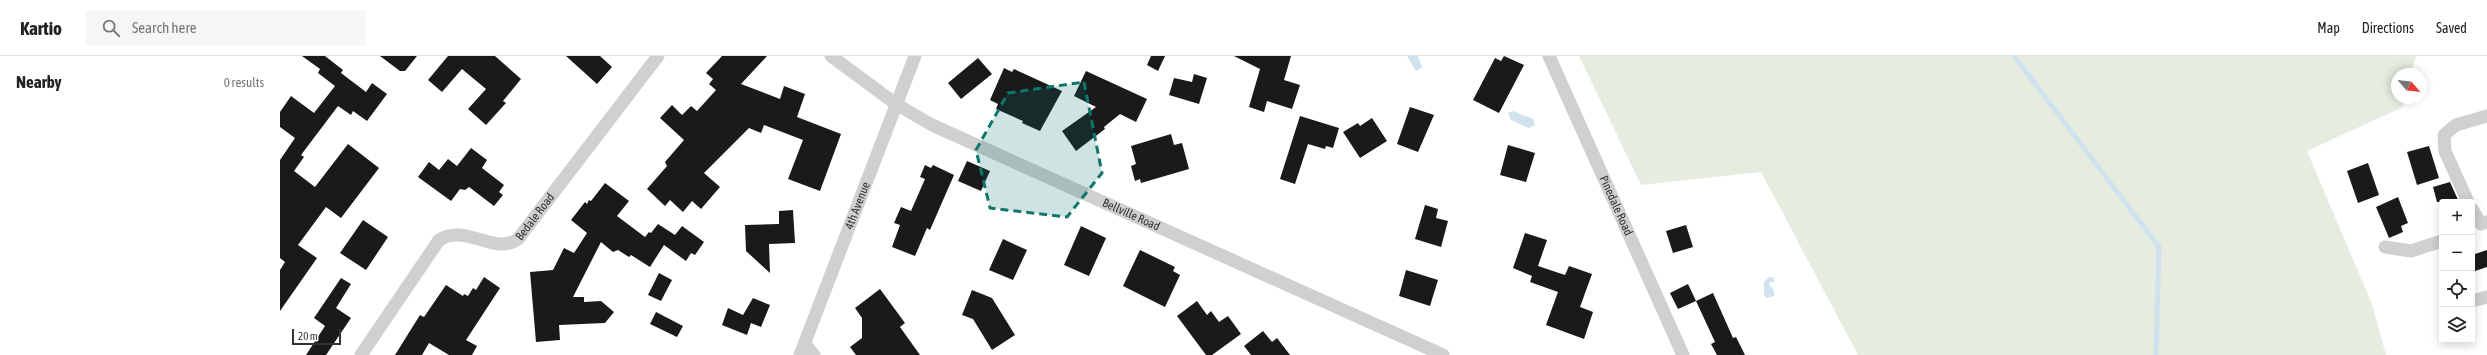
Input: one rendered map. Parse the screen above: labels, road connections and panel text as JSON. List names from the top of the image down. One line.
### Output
{"streets":{"street":["4th Avenue","Pinedale Road","Bellville Road","Bedale Road"]},"crossings":[["4th Avenue","Bellville Road"]],"scale_bar":"20 m","north":"bottom right","page":{"header":"Kartio","search":"Search here","nav":["Map","Directions","Saved"],"heading":["Nearby","0 results"],"map_buttons":["+","−"],"scale":"20 m"}}
